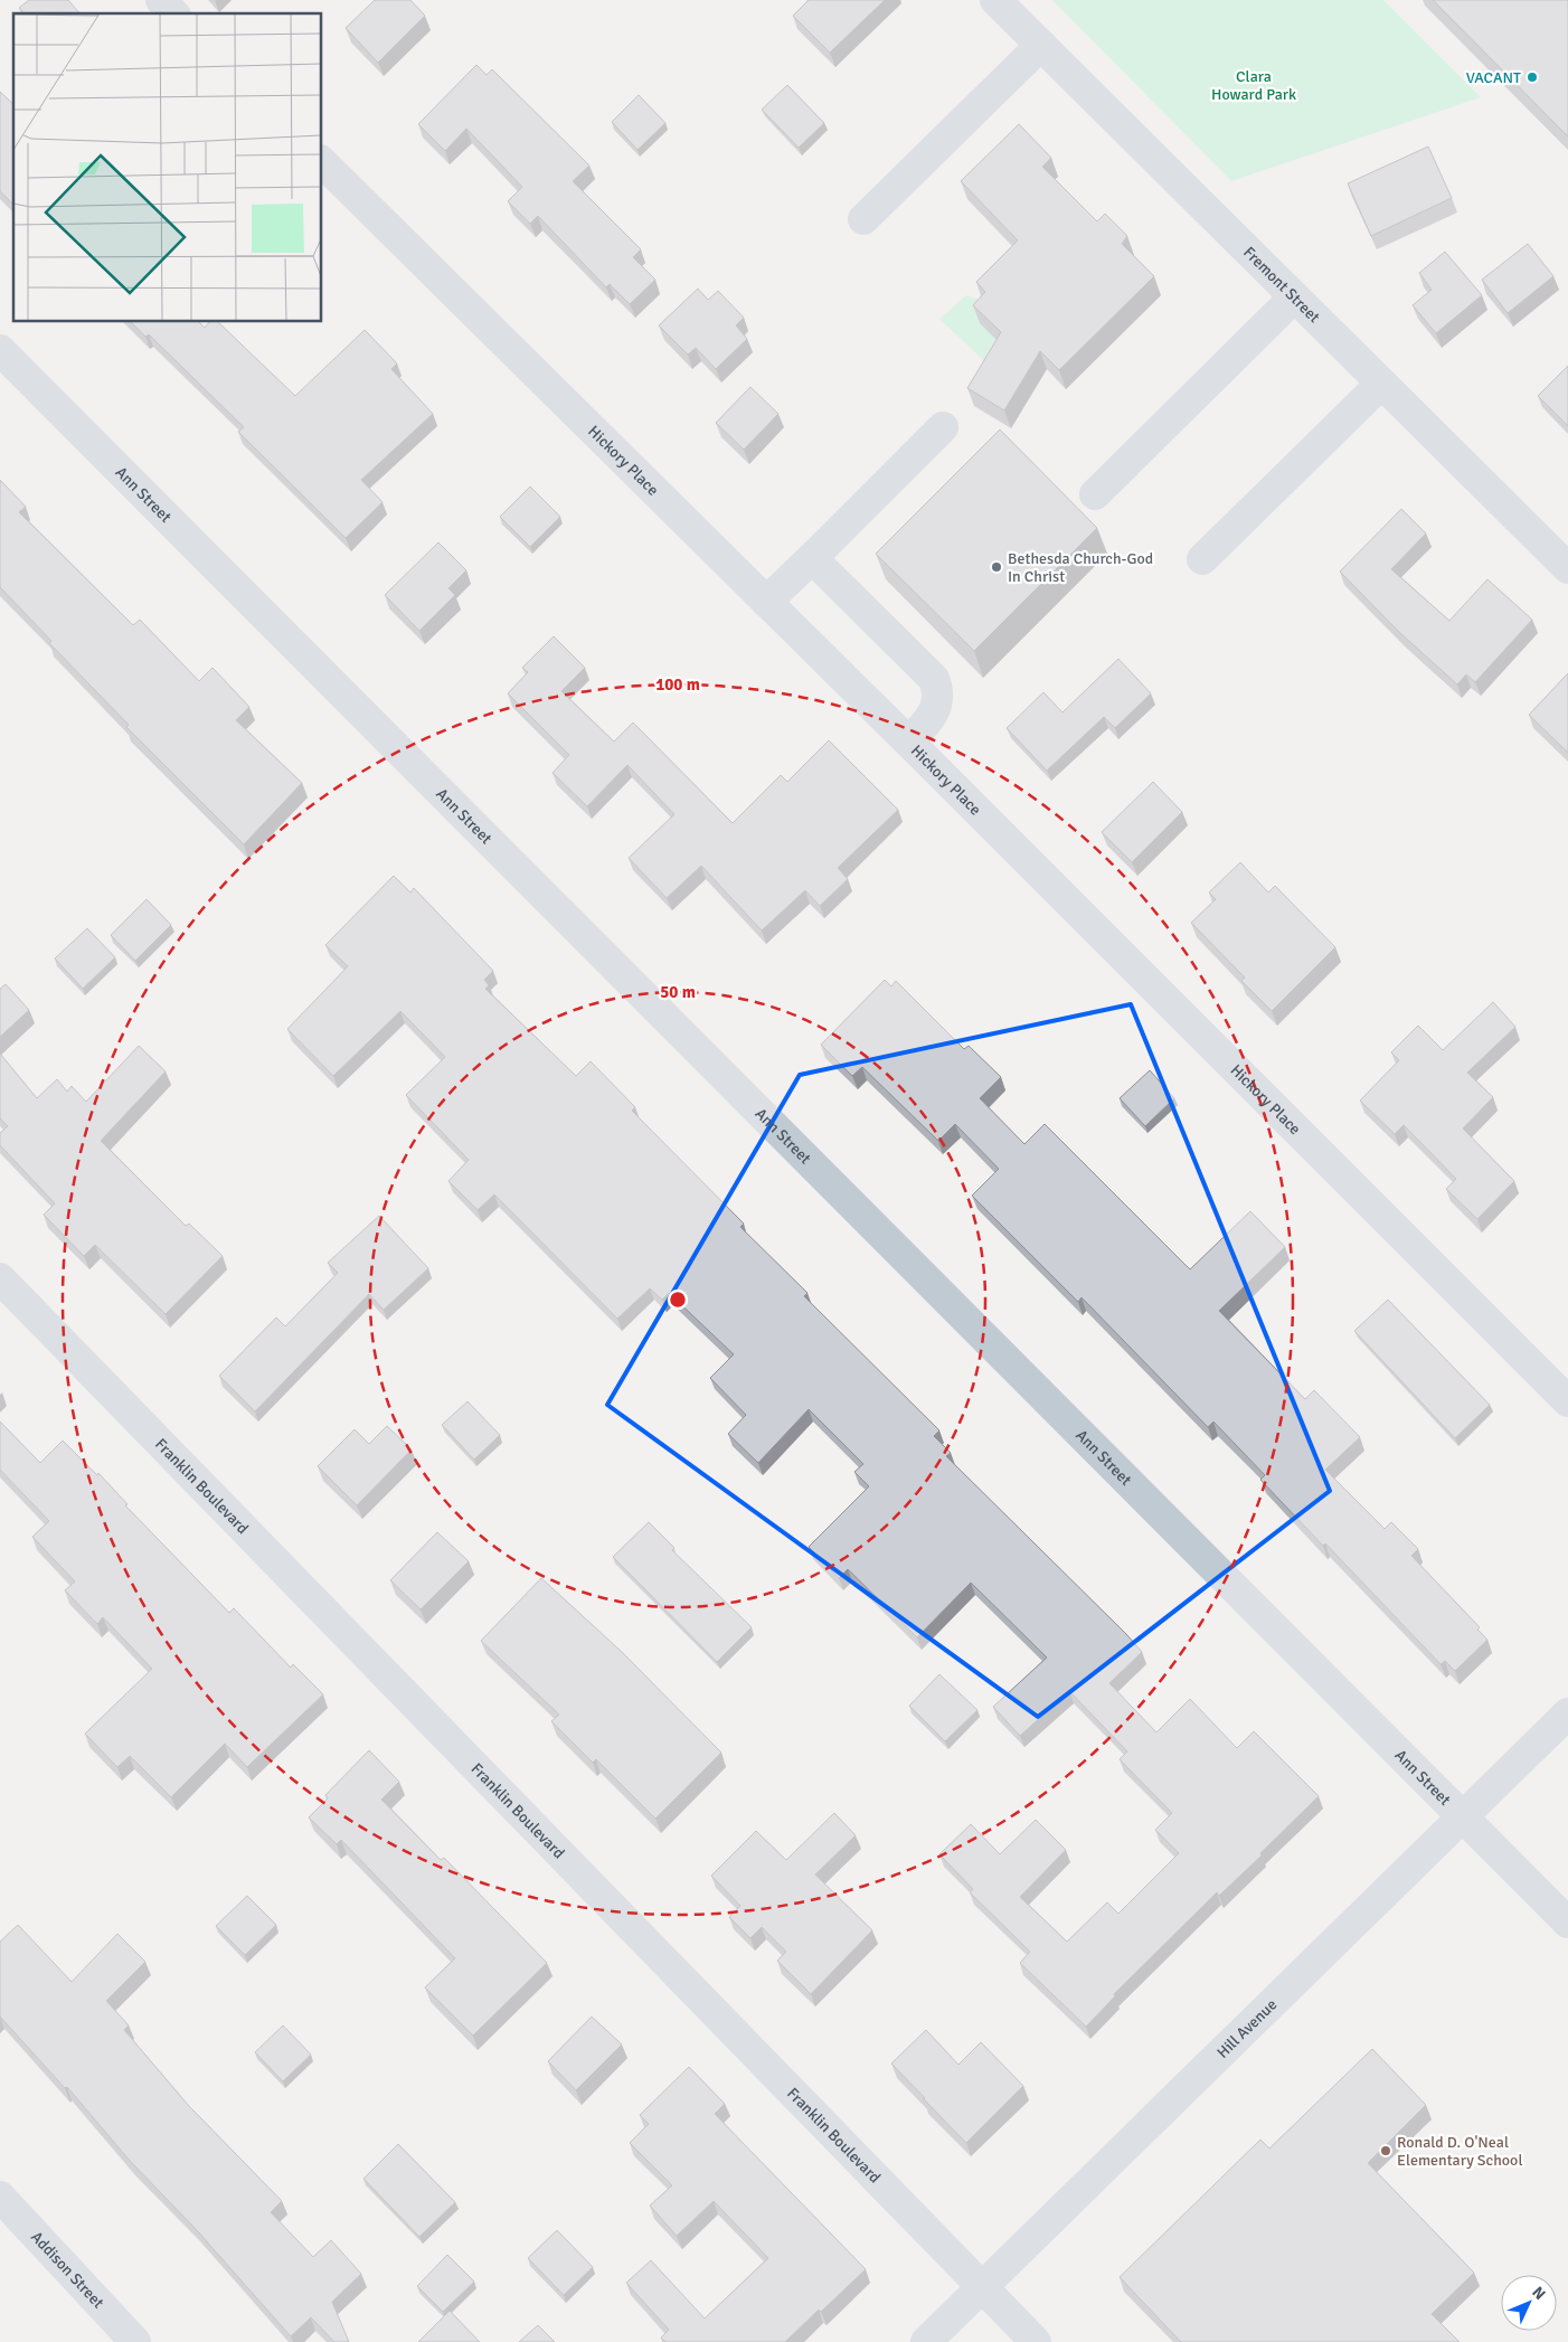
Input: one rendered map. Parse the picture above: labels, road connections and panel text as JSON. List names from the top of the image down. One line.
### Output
{"streets":{"street":["Fremont Street","Hickory Place","Ann Street","Franklin Boulevard","Hill Avenue","Addison Street"]},"crossings":[["Ann Street","Hill Avenue"],["Franklin Boulevard","Hill Avenue"]],"parks":["Clara Howard Park"],"places":["VACANT","Bethesda Church-God In Christ","Ronald D. O'Neal Elementary School"],"north":"top right","rings":["100 m","50 m"]}
